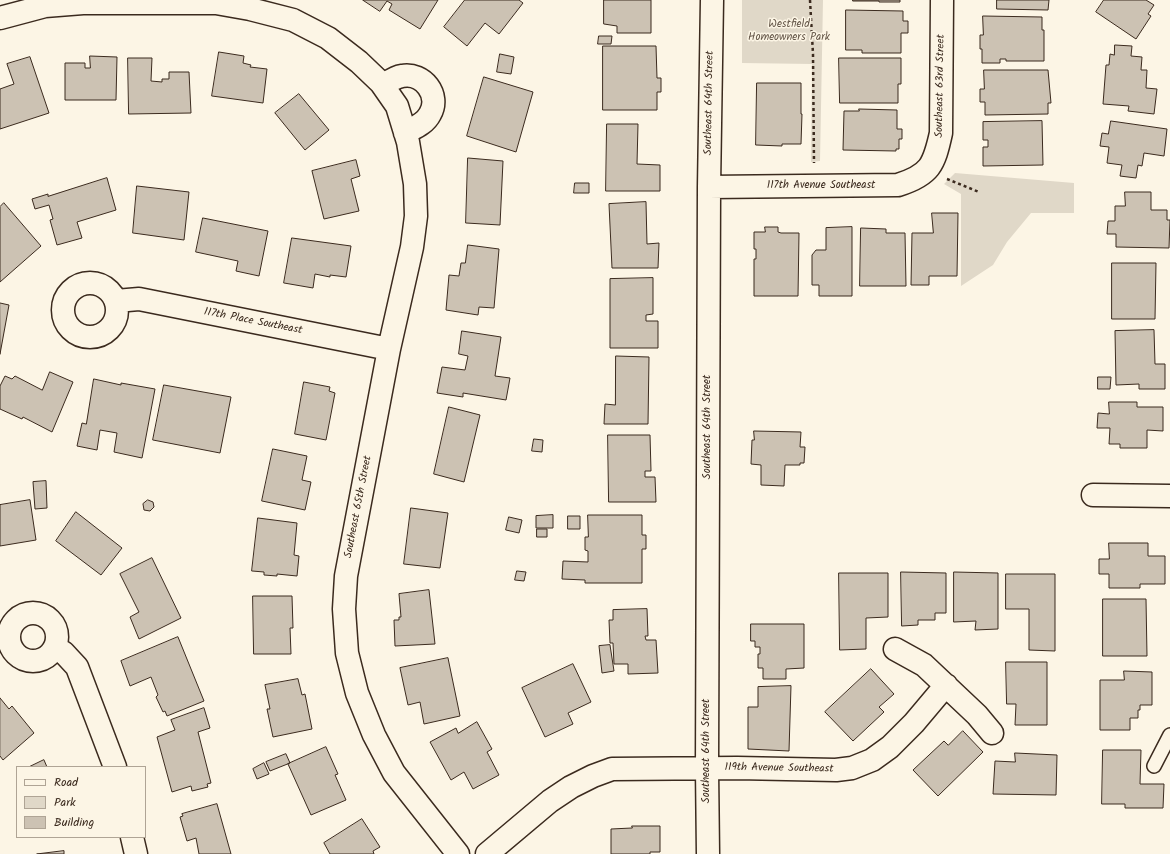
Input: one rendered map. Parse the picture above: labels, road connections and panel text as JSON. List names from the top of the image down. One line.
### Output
{"streets":{"street":["Southeast 63rd Street","Southeast 64th Street","117th Avenue Southeast","117th Place Southeast","Southeast 65th Street","119th Avenue Southeast"]},"crossings":[["Southeast 63rd Street","117th Avenue Southeast"],["Southeast 64th Street","117th Avenue Southeast"],["Southeast 64th Street","119th Avenue Southeast"],["117th Place Southeast","Southeast 65th Street"]],"parks":["Westfield Homeowners Park"],"legend":["Road","Park","Building"]}
